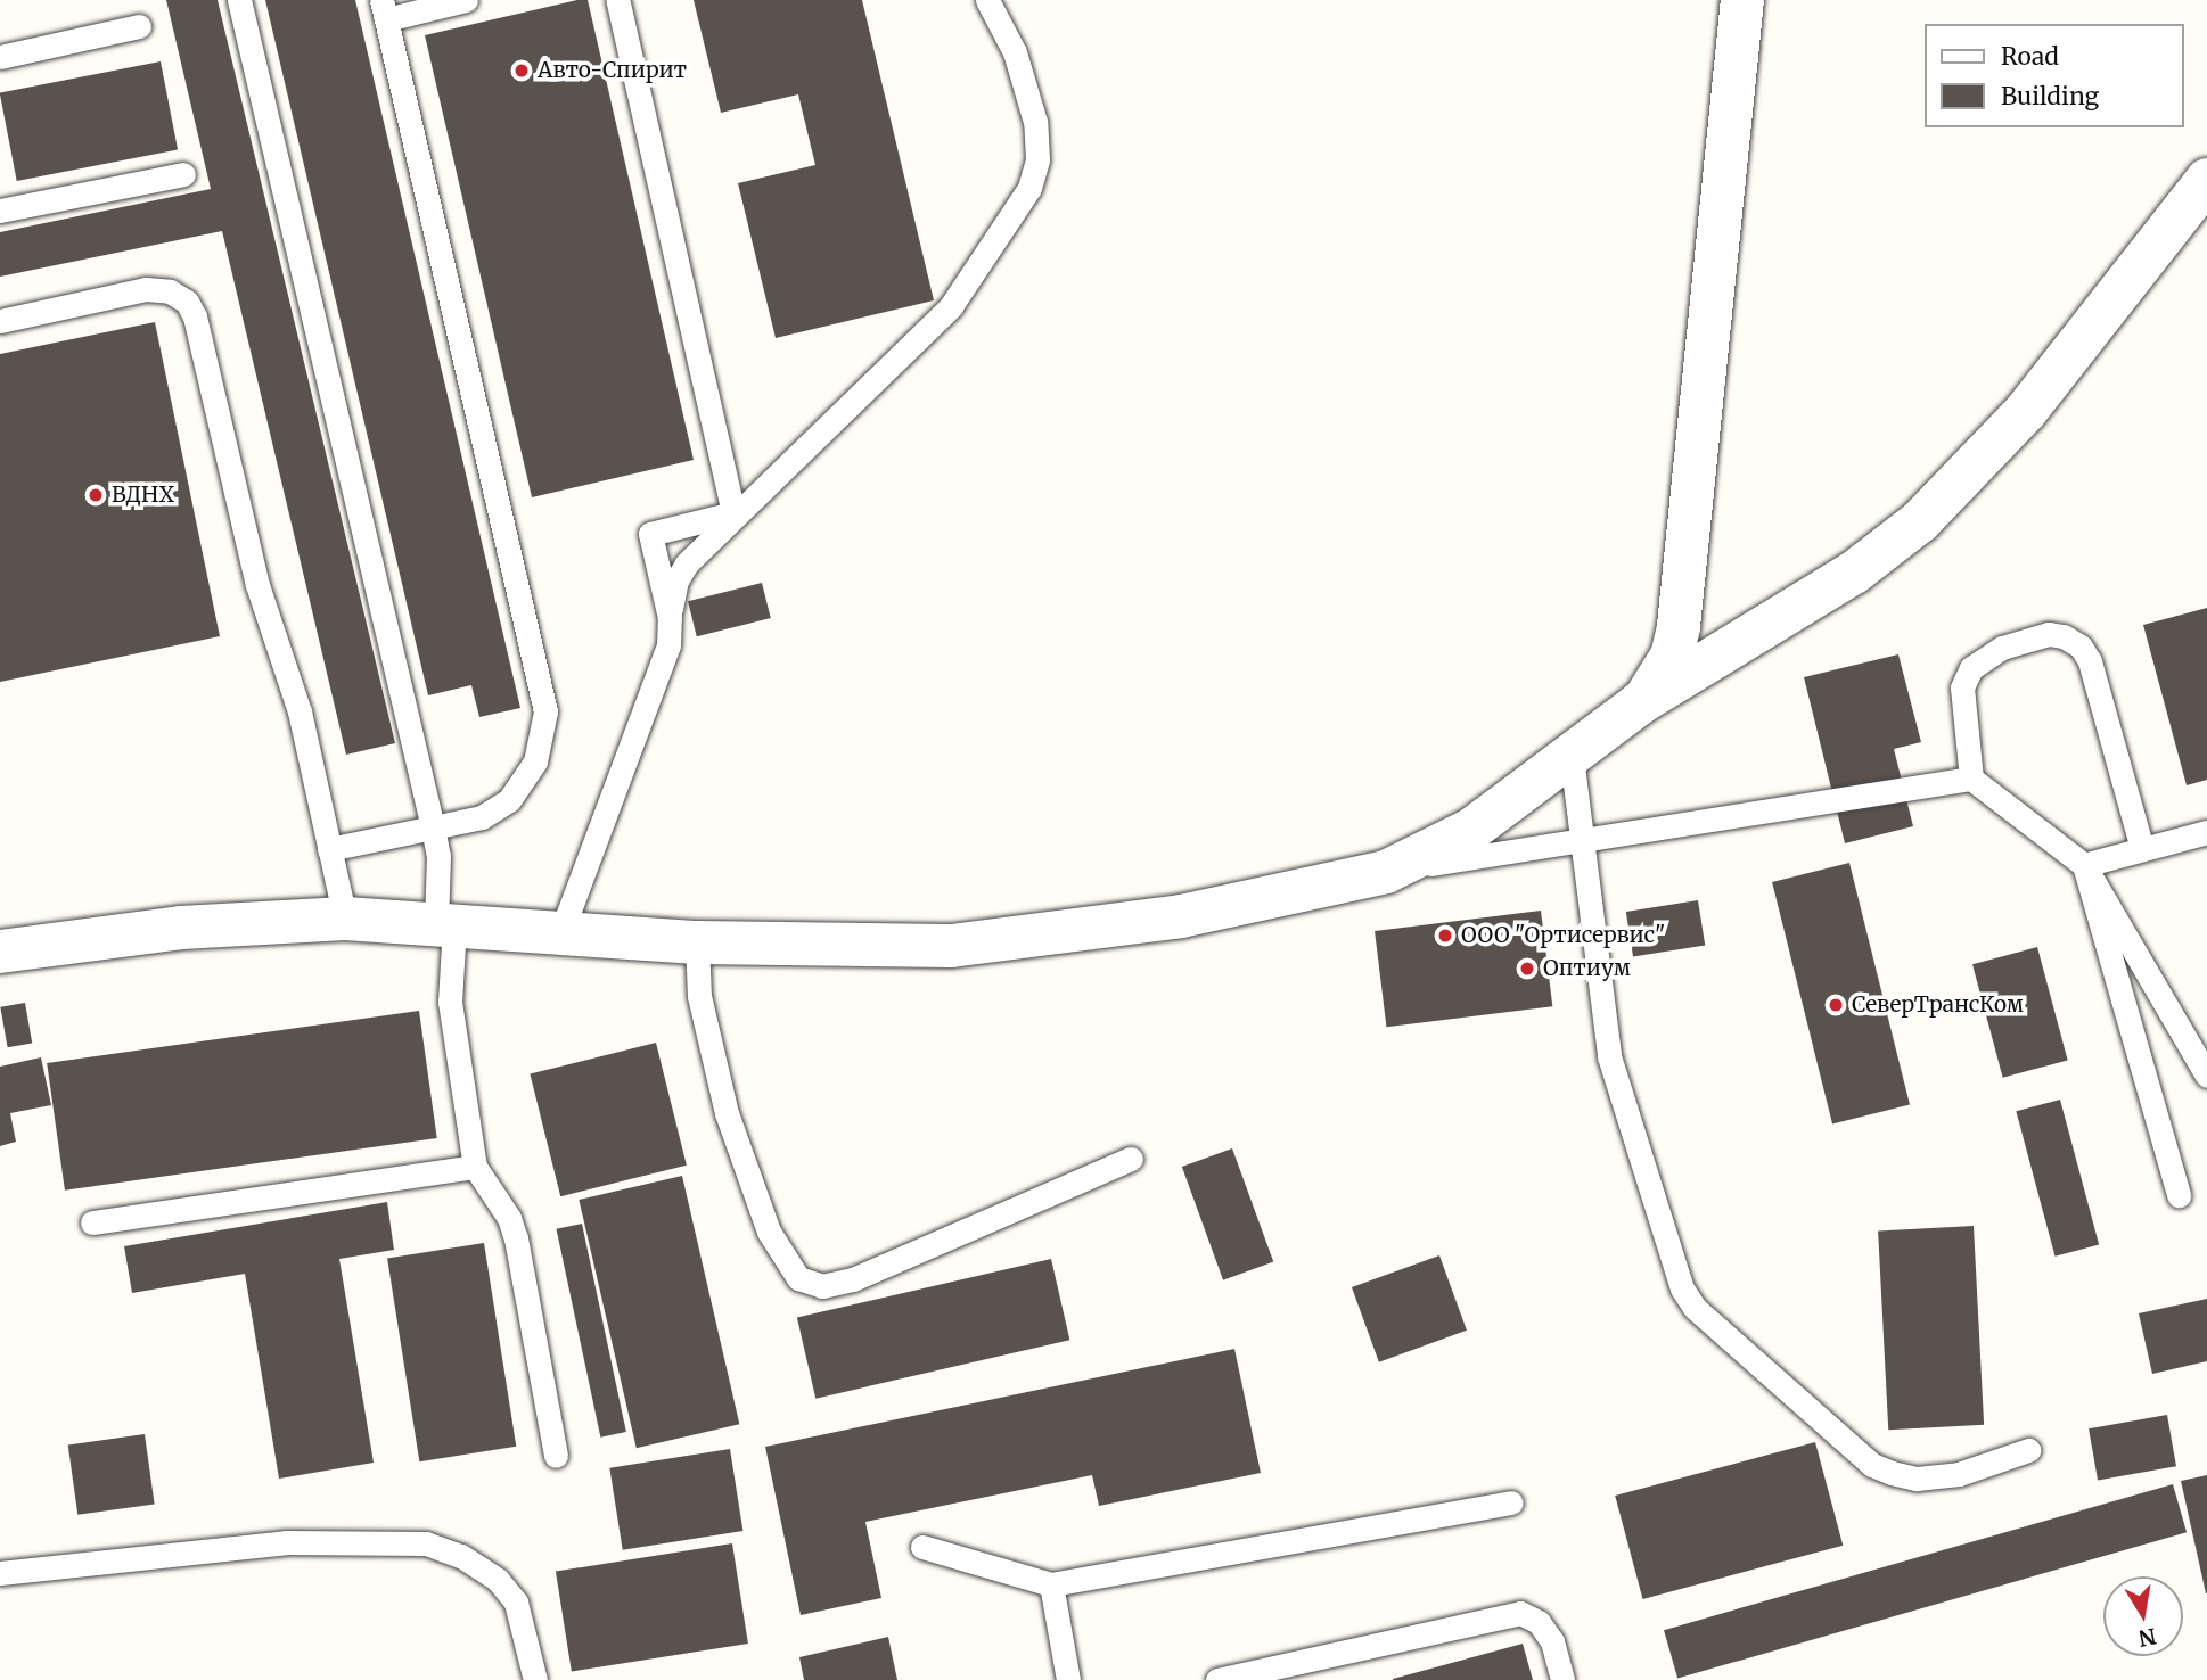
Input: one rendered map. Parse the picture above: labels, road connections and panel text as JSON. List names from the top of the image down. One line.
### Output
{"places":["Авто-Спирит","ВДНХ","ООО \"Ортисервис\"","Оптиум","СеверТрансКом"],"legend":["Road","Building"],"north":"bottom"}
